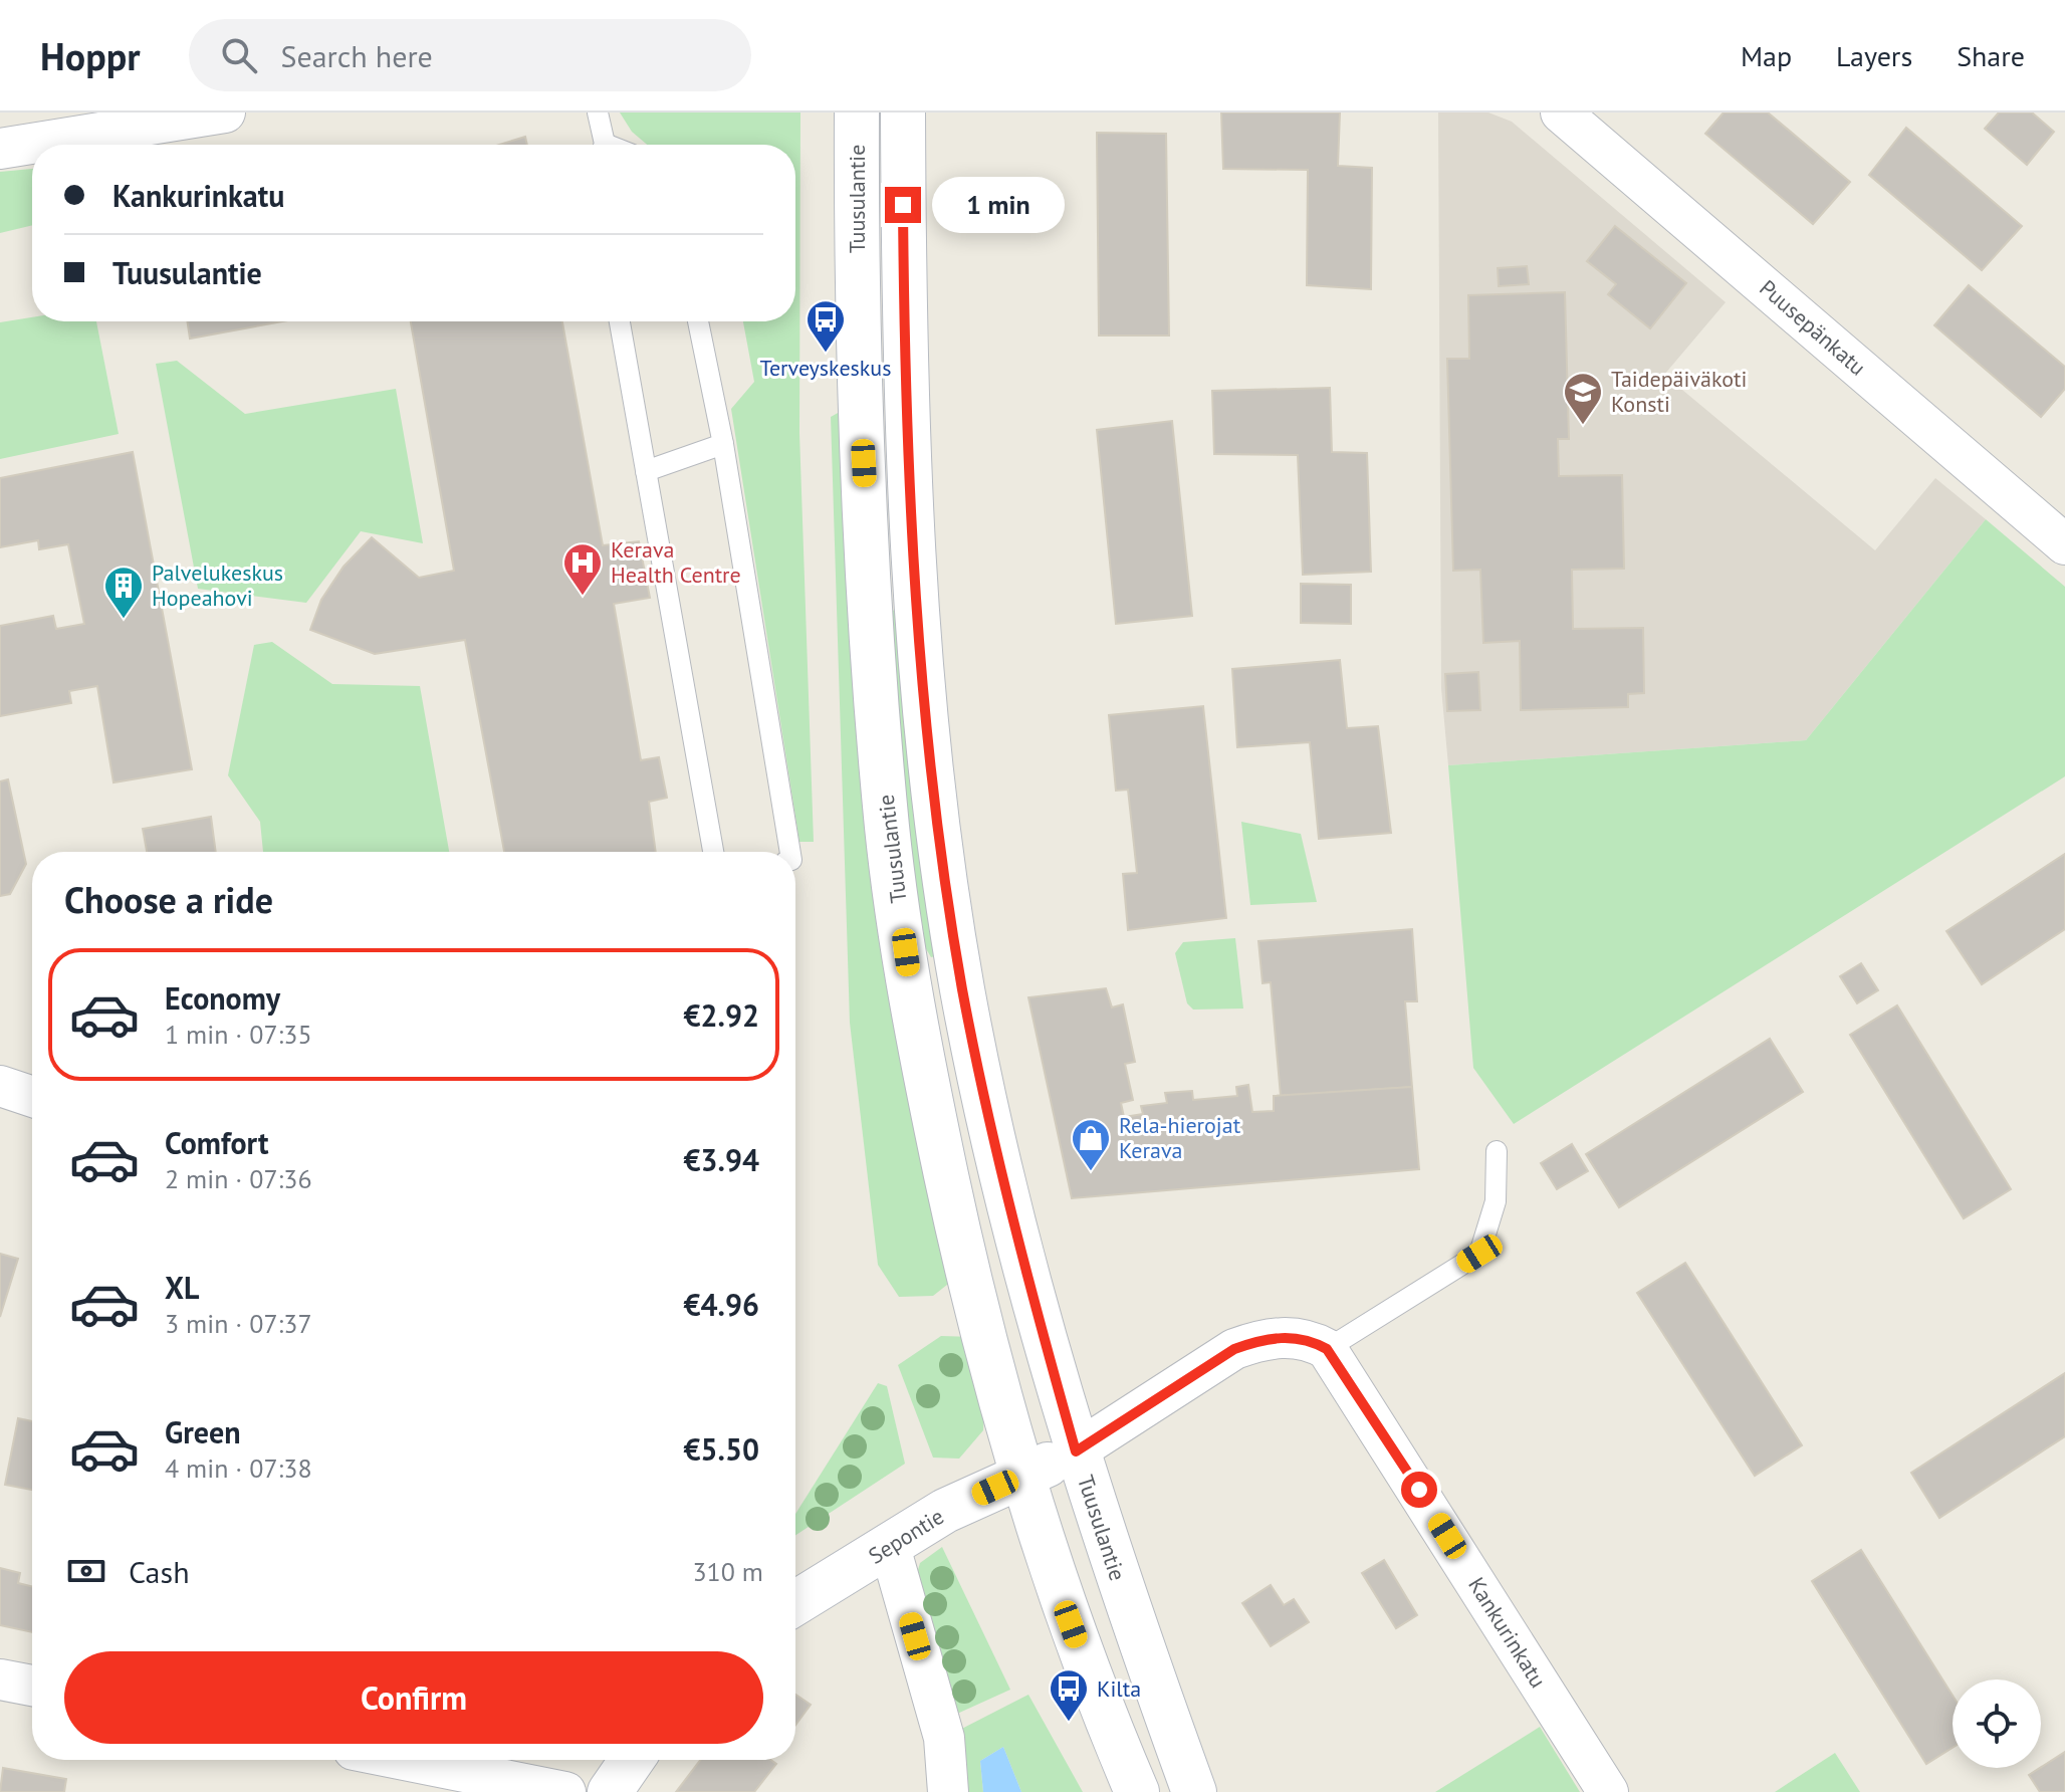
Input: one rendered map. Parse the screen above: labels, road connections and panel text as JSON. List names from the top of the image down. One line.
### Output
{"streets":{"main road":["Tuusulantie","Sepontie"],"street":["Puusepänkatu","Kankurinkatu"]},"crossings":[["Tuusulantie","Sepontie"]],"places":{"bus stop":["Terveyskeskus","Kilta"],"school or university":["Taidepäiväkoti Konsti"],"hospital":["Kerava Health Centre"],"building":["Palvelukeskus Hopeahovi"],"shop":["Rela-hierojat Kerava"]},"page":{"header":"Hoppr","search":"Search here","nav":["Map","Layers","Share"],"banner":["Kankurinkatu","Tuusulantie"],"bubble":"1 min","heading":"Choose a ride","list":[{"name":"Economy","note":"1 min · 07:35","value":"€2.92"},{"name":"Comfort","note":"2 min · 07:36","value":"€3.94"},{"name":"XL","note":"3 min · 07:37","value":"€4.96"},{"name":"Green","note":"4 min · 07:38","value":"€5.50"}],"pay":["Cash","310 m"],"buttons":"Confirm"}}
